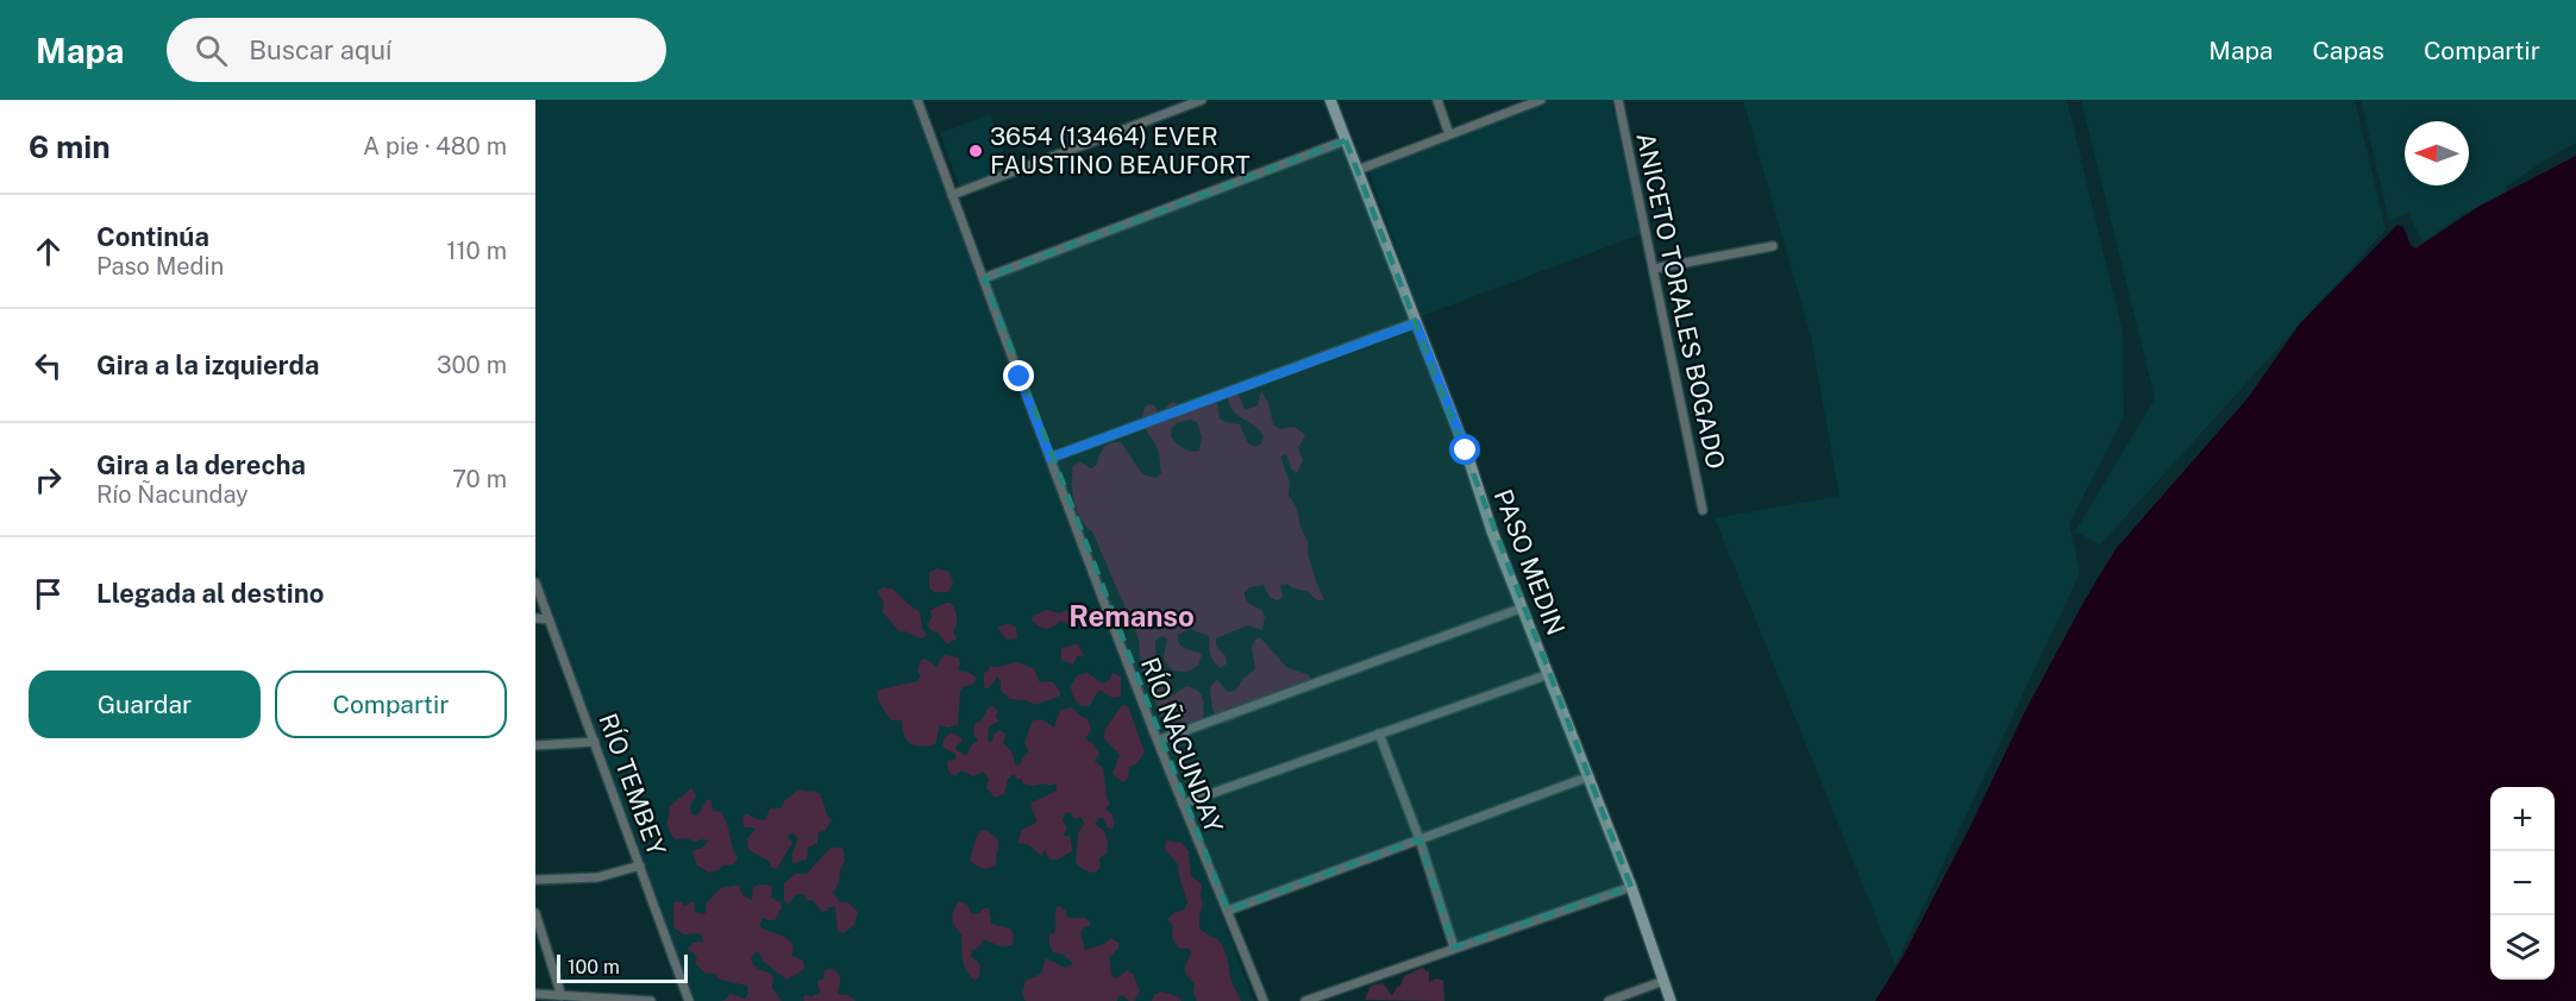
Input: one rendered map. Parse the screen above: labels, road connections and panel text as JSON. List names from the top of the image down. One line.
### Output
{"streets":{"street":["ANICETO TORALES BOGADO","PASO MEDIN","RÍO ÑACUNDAY","RÍO TEMBEY"]},"districts":["Remanso"],"places":["3654 (13464) EVER FAUSTINO BEAUFORT"],"scale_bar":"100 m","north":"left","page":{"header":"Mapa","search":"Buscar aquí","nav":["Mapa","Capas","Compartir"],"heading":["6 min","A pie · 480 m"],"list":[["Continúa","Paso Medin","110 m"],["Gira a la izquierda","300 m"],["Gira a la derecha","Río Ñacunday","70 m"],"Llegada al destino"],"buttons":["Guardar","Compartir"],"map_buttons":["+","−"],"scale":"100 m"}}
